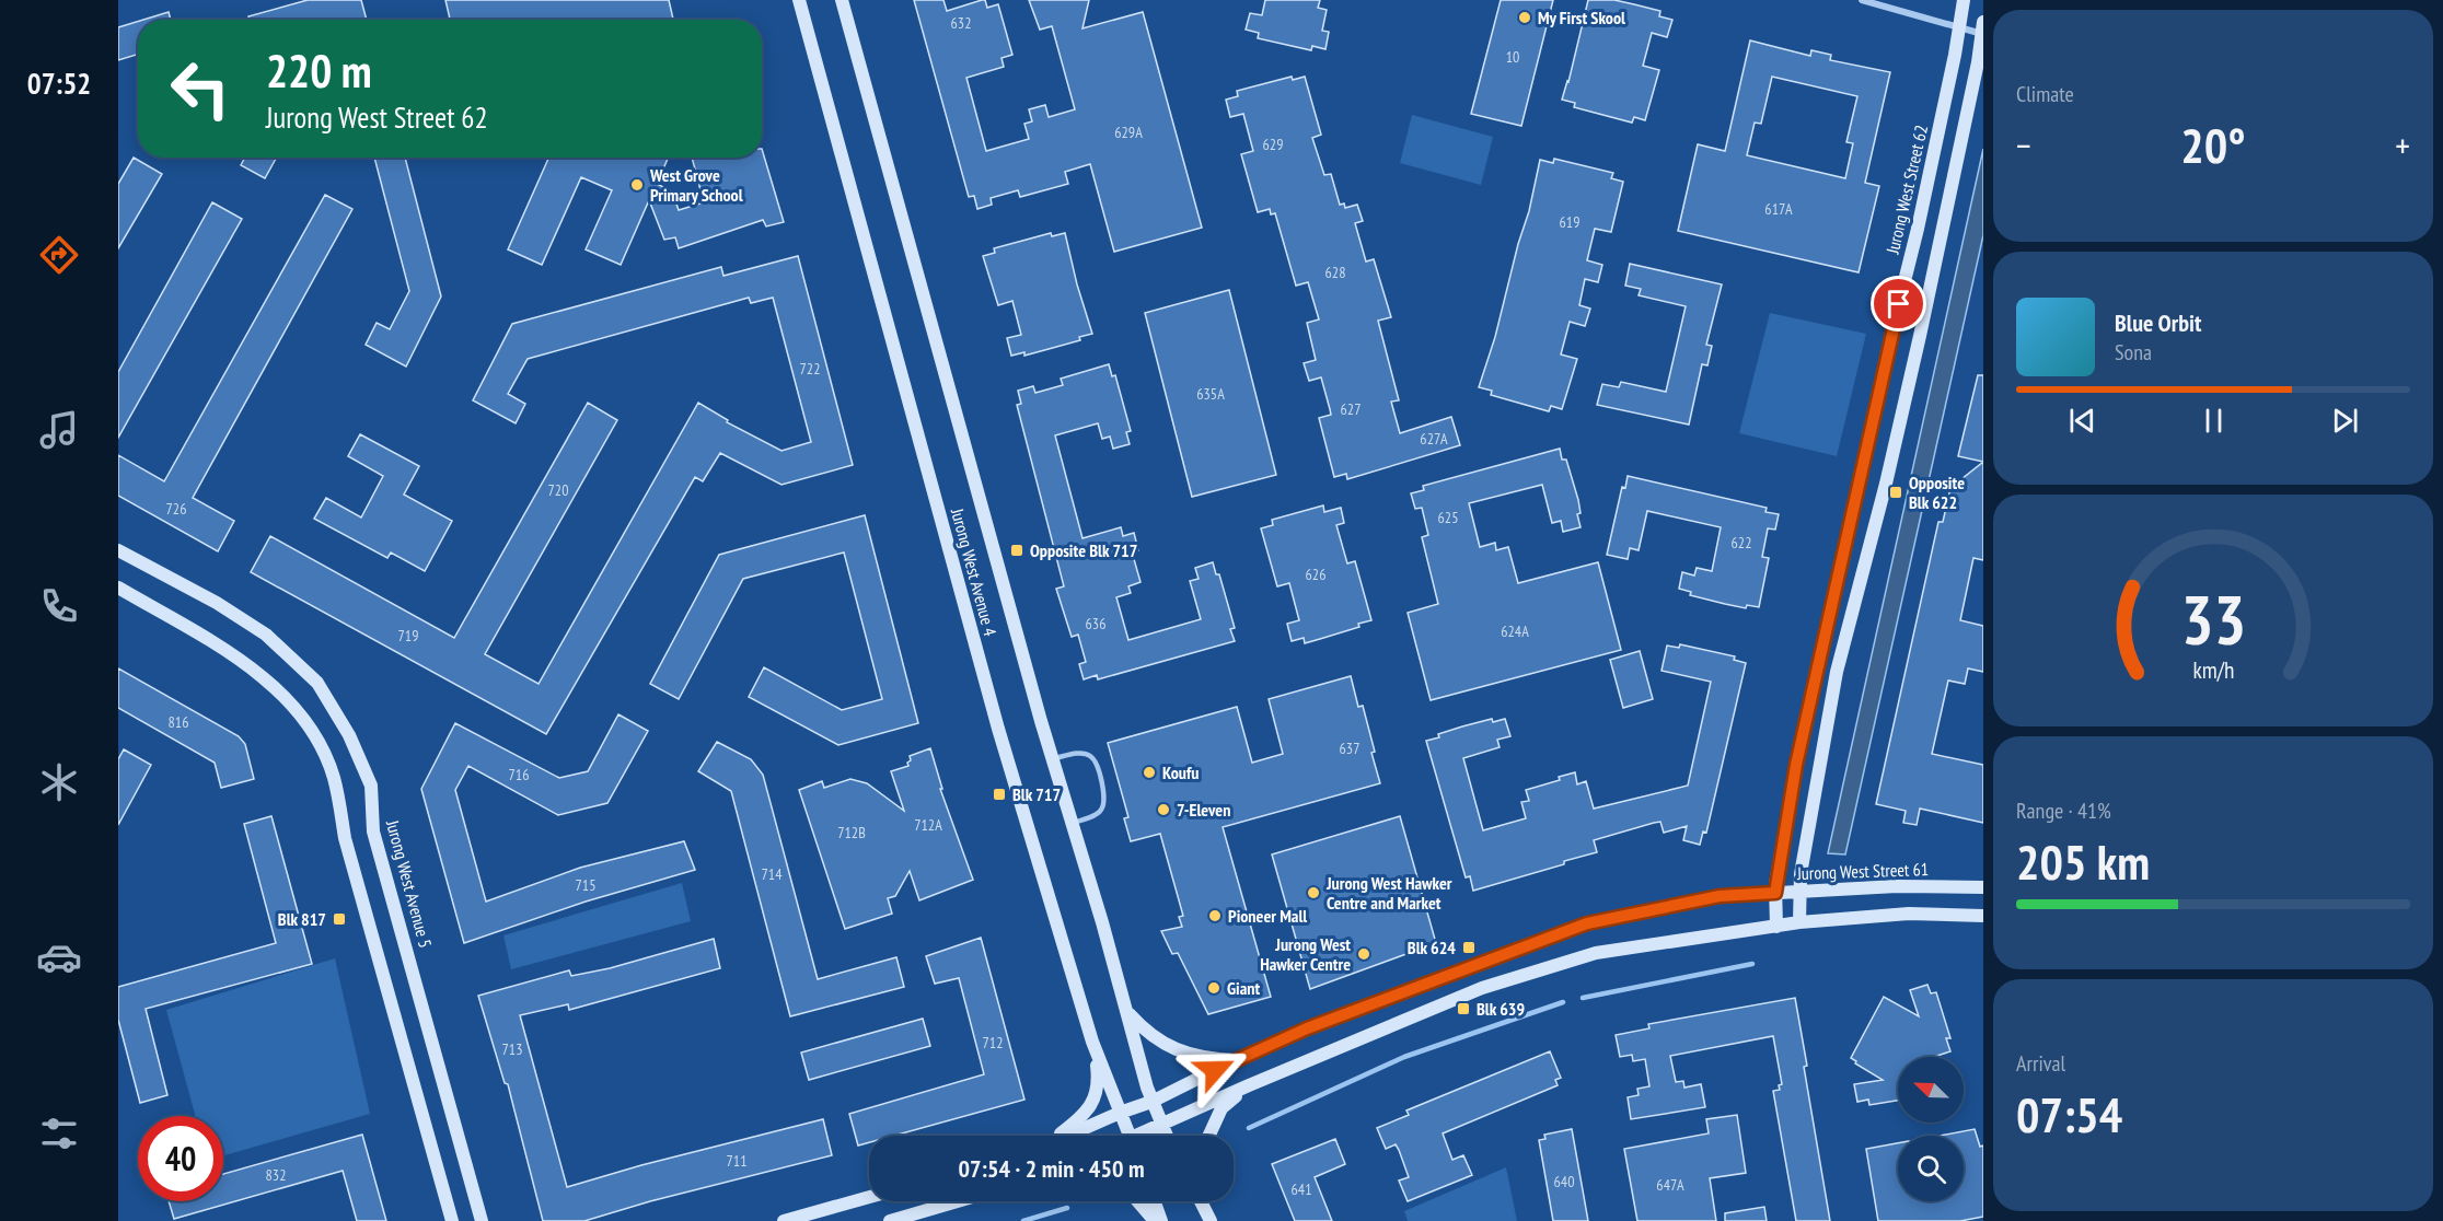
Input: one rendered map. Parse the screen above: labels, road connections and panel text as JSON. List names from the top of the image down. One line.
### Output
{"streets":{"street":["Jurong West Street 62","Jurong West Avenue 4","Jurong West Street 61","Jurong West Avenue 5"]},"crossings":[["Jurong West Street 62","Jurong West Street 61"],["Jurong West Avenue 4","Jurong West Street 61"]],"places":{"other":["My First Skool","West Grove Primary School","Koufu","7-Eleven","Jurong West Hawker Centre and Market","Pioneer Mall","Jurong West Hawker Centre","Giant"],"transit":["Opposite Blk 622","Opposite Blk 717","Blk 717","Blk 817","Blk 624","Blk 639"]},"house_numbers":["632","10","629A","629","617A","619","628","722","635A","627","627A","720","726","625","622","626","636","624A","719","816","637","716","712A","712B","714","715","712","713","711","832","640","647A","641"],"north":"top left","page":{"tabs":"07:52","tile":["Climate",["Range · 41%","205 km"],["Arrival","07:54"]],"turn":["220 m","Jurong West Street 62"],"heat":["−","20°","+"],"song":["Blue Orbit","Sona"],"limit":"40","trip":"07:54 · 2 min · 450 m","gauge":["33","km/h"]}}
